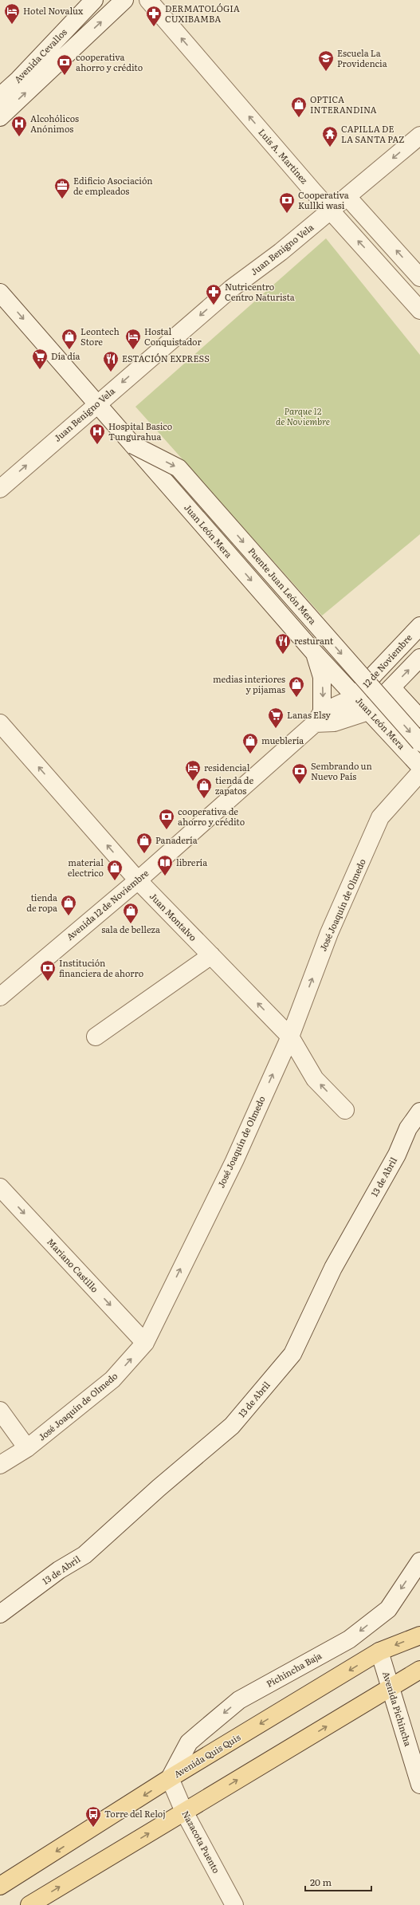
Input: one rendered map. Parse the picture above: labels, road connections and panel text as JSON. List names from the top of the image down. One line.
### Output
{"streets":{"main road":["Avenida Quis Quis"],"street":["Avenida Cevallos","Luis A. Martínez","Juan Benigno Vela","Juan León Mera","Puente Juan León Mera","12 de Noviembre","Avenida 12 de Noviembre","José Joaquín de Olmedo","Juan Montalvo","13 de Abril","Mariano Castillo","Pichincha Baja","Avenida Pichincha","Nazacota Puento"]},"crossings":[["Luis A. Martínez","Juan Benigno Vela"],["Juan Benigno Vela","Juan León Mera"],["Juan León Mera","Puente Juan León Mera"],["Juan León Mera","12 de Noviembre"],["Juan León Mera","Avenida 12 de Noviembre"],["12 de Noviembre","Avenida 12 de Noviembre"],["Avenida 12 de Noviembre","Juan Montalvo"],["José Joaquín de Olmedo","Juan Montalvo"],["José Joaquín de Olmedo","Mariano Castillo"],["Pichincha Baja","Avenida Quis Quis"],["Pichincha Baja","Nazacota Puento"],["Avenida Pichincha","Avenida Quis Quis"],["Avenida Quis Quis","Nazacota Puento"]],"one_way":["Luis A. Martínez","Juan León Mera","Puente Juan León Mera","José Joaquín de Olmedo","Juan Montalvo","Mariano Castillo","Pichincha Baja"],"parks":["Parque 12 de Noviembre"],"places":{"hotel":["Hotel Novalux","Hostal Conquistador","residencial"],"pharmacy":["DERMATOLÓGIA CUXIBAMBA","Nutricentro Centro Naturista"],"school or university":["Escuela La Providencia"],"bank":["cooperativa ahorro y crédito","Cooperativa Kullki wasi","Sembrando un Nuevo País","cooperativa de ahorro y crédito","Institución financiera de ahorro"],"shop":["OPTICA INTERANDINA","Leontech Store","medias interiores y pijamas","mueblería","tienda de zapatos","Panadería","material electrico","tienda de ropa","sala de belleza"],"hospital":["Alcohólicos Anónimos","Hospital Basico Tungurahua"],"temple":["CAPILLA DE LA SANTA PAZ"],"office":["Edificio Asociación de empleados"],"supermarket":["Día día","Lanas Elsy"],"restaurant":["ESTACIÓN EXPRESS","resturant"],"library":["librería"],"bus stop":["Torre del Reloj"]},"scale_bar":"20 m"}
